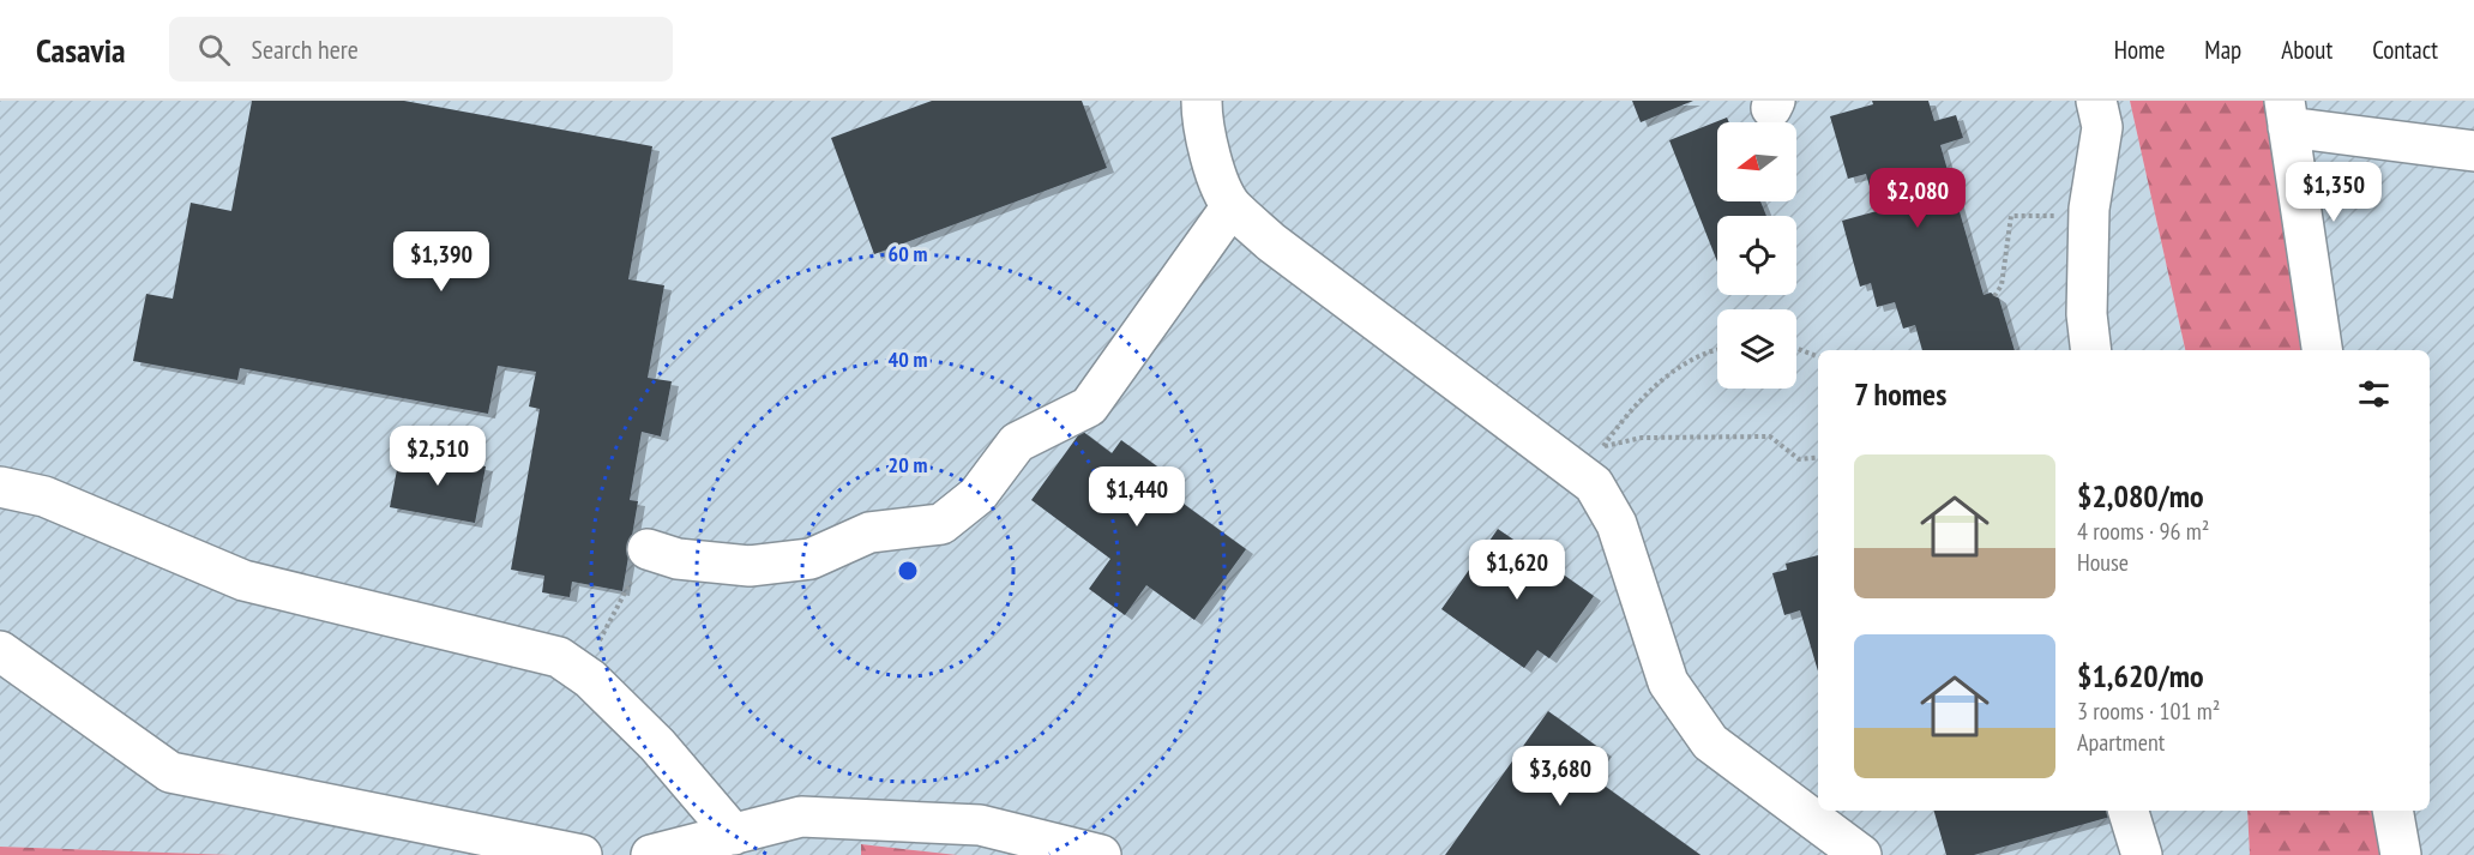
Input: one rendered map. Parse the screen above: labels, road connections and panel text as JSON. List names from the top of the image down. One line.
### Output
{"north":"left","page":{"header":"Casavia","search":"Search here","nav":["Home","Map","About","Contact"],"price":["$1,350","$2,080","$1,390","$2,510","$1,440","$1,620","$3,680"],"heading":"7 homes","list":[{"name":"$2,080/mo","note":"4 rooms · 96 m² · House"},{"name":"$1,620/mo","note":"3 rooms · 101 m² · Apartment"}]},"rings":["60 m","40 m","20 m"]}
